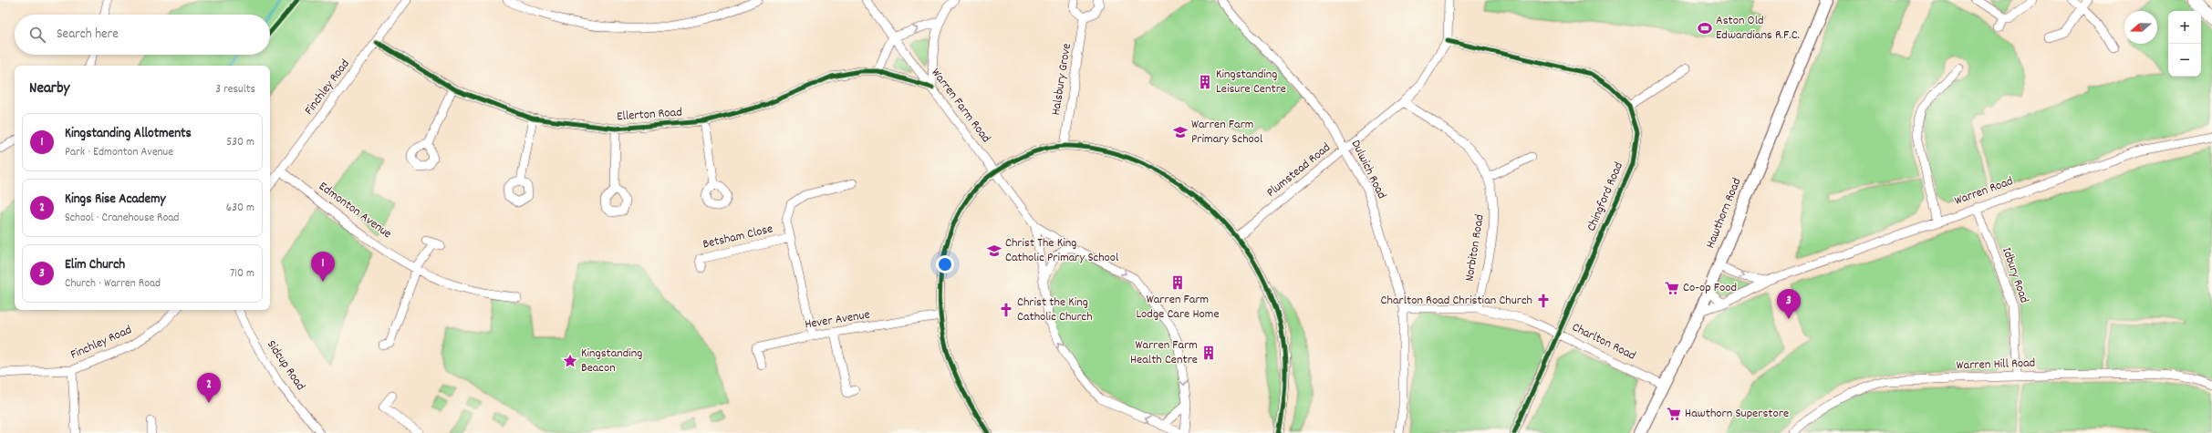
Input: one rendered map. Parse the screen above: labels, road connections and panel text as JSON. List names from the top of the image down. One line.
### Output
{"streets":{"street":["Halsbury Grove","Finchley Road","Warren Farm Road","Ellerton Road","Dulwich Road","Plumstead Road","Warren Road","Chingford Road","Edmonton Avenue","Hawthorn Road","Betsham Close","Norbiton Road","Idbury Road","Hever Avenue","Charlton Road","Warren Hill Road","Sidcup Road"]},"crossings":[["Finchley Road","Ellerton Road"],["Finchley Road","Edmonton Avenue"],["Warren Farm Road","Ellerton Road"],["Dulwich Road","Plumstead Road"],["Dulwich Road","Charlton Road"],["Plumstead Road","Chingford Road"],["Plumstead Road","Norbiton Road"],["Warren Road","Hawthorn Road"],["Warren Road","Idbury Road"],["Chingford Road","Charlton Road"],["Hawthorn Road","Charlton Road"],["Norbiton Road","Charlton Road"],["Idbury Road","Warren Hill Road"]],"places":{"sports":["Aston Old Edwardians R.F.C."],"building":["Kingstanding Leisure Centre","Warren Farm Lodge Care Home","Warren Farm Health Centre"],"school or university":["Warren Farm Primary School","Christ The King Catholic Primary School"],"supermarket":["Co-op Food","Hawthorn Superstore"],"church":["Charlton Road Christian Church","Christ the King Catholic Church"],"place":["Kingstanding Beacon"]},"north":"left","page":{"map_buttons":["+","−"],"search":"Search here","heading":["Nearby","3 results"],"list":[{"mark":"1","name":"Kingstanding Allotments","note":"Park · Edmonton Avenue","value":"530 m"},{"mark":"2","name":"Kings Rise Academy","note":"School · Cranehouse Road","value":"630 m"},{"mark":"3","name":"Elim Church","note":"Church · Warren Road","value":"710 m"}],"pins":["1","3","2"]}}
